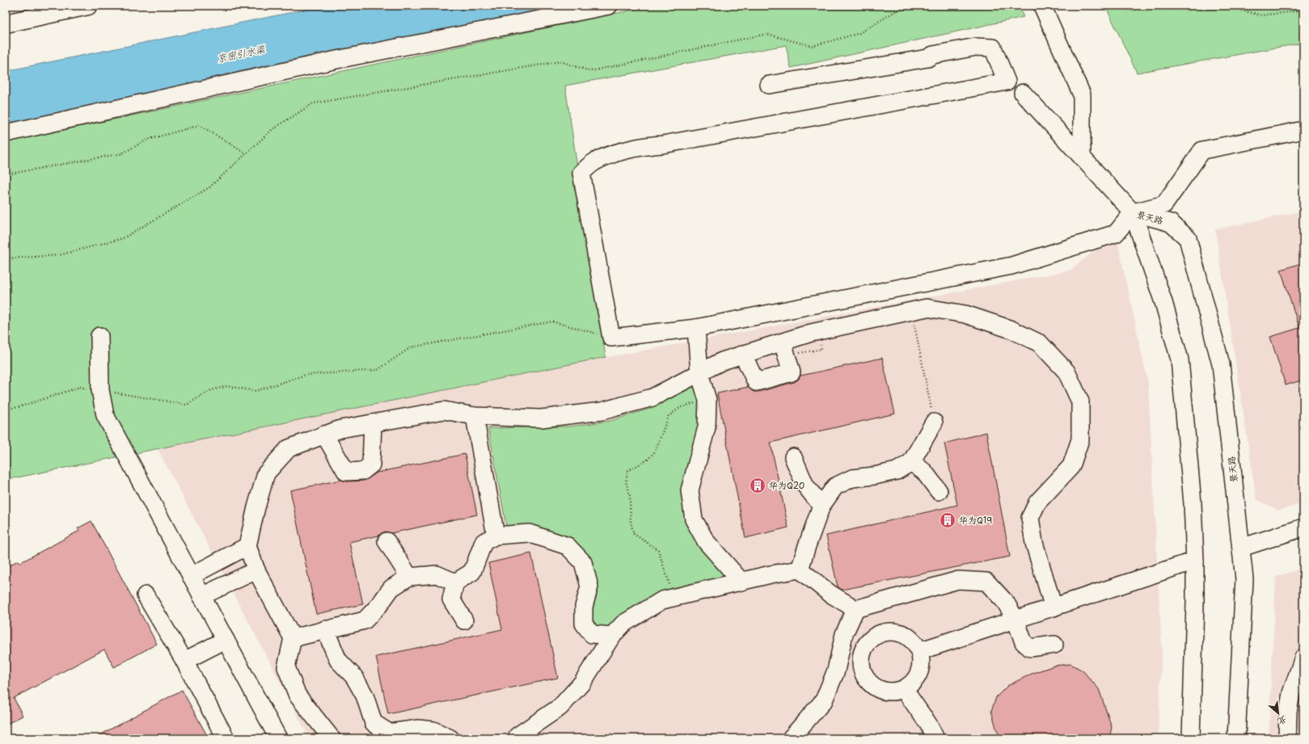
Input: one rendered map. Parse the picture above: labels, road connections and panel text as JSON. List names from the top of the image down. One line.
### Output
{"streets":{"street":["景天路"]},"water":["京密引水渠"],"places":{"building":["华为Q20","华为Q19"]},"north":"bottom right"}
